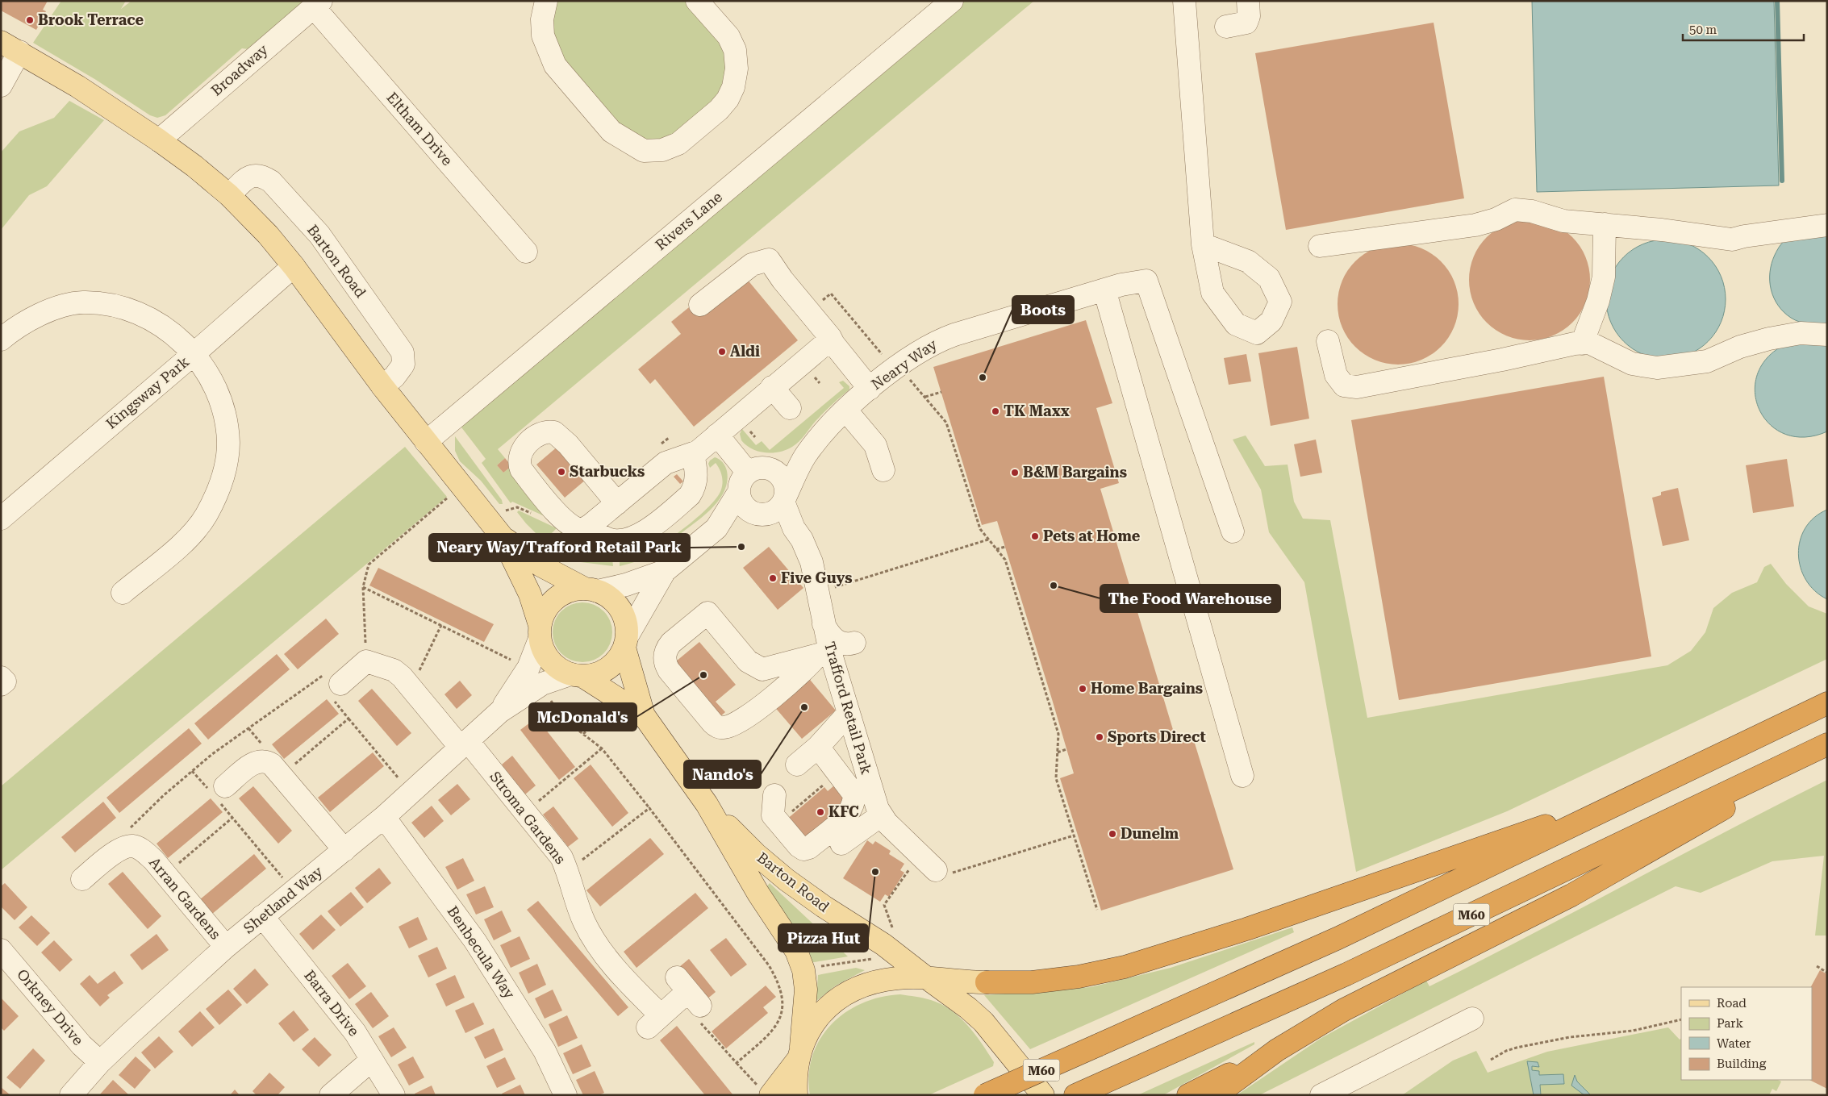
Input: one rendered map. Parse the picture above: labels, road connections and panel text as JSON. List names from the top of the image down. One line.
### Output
{"streets":{"highway":["M60"],"main road":["Barton Road"],"street":["Broadway","Eltham Drive","Rivers Lane","Neary Way","Kingsway Park","Trafford Retail Park","Stroma Gardens","Arran Gardens","Shetland Way","Benbecula Way","Barra Drive","Orkney Drive"]},"crossings":[["Broadway","Eltham Drive"],["Barton Road","Shetland Way"],["Neary Way","Trafford Retail Park"],["Stroma Gardens","Shetland Way"],["Arran Gardens","Shetland Way"],["Shetland Way","Benbecula Way"],["Shetland Way","Barra Drive"],["Shetland Way","Orkney Drive"]],"places":["Brook Terrace","Aldi","Boots","TK Maxx","Starbucks","B&M Bargains","Pets at Home","Neary Way/Trafford Retail Park","Five Guys","The Food Warehouse","McDonald's","Home Bargains","Nando's","Sports Direct","KFC","Dunelm","Pizza Hut"],"legend":["Road","Park","Water","Building"],"scale_bar":"50 m"}
